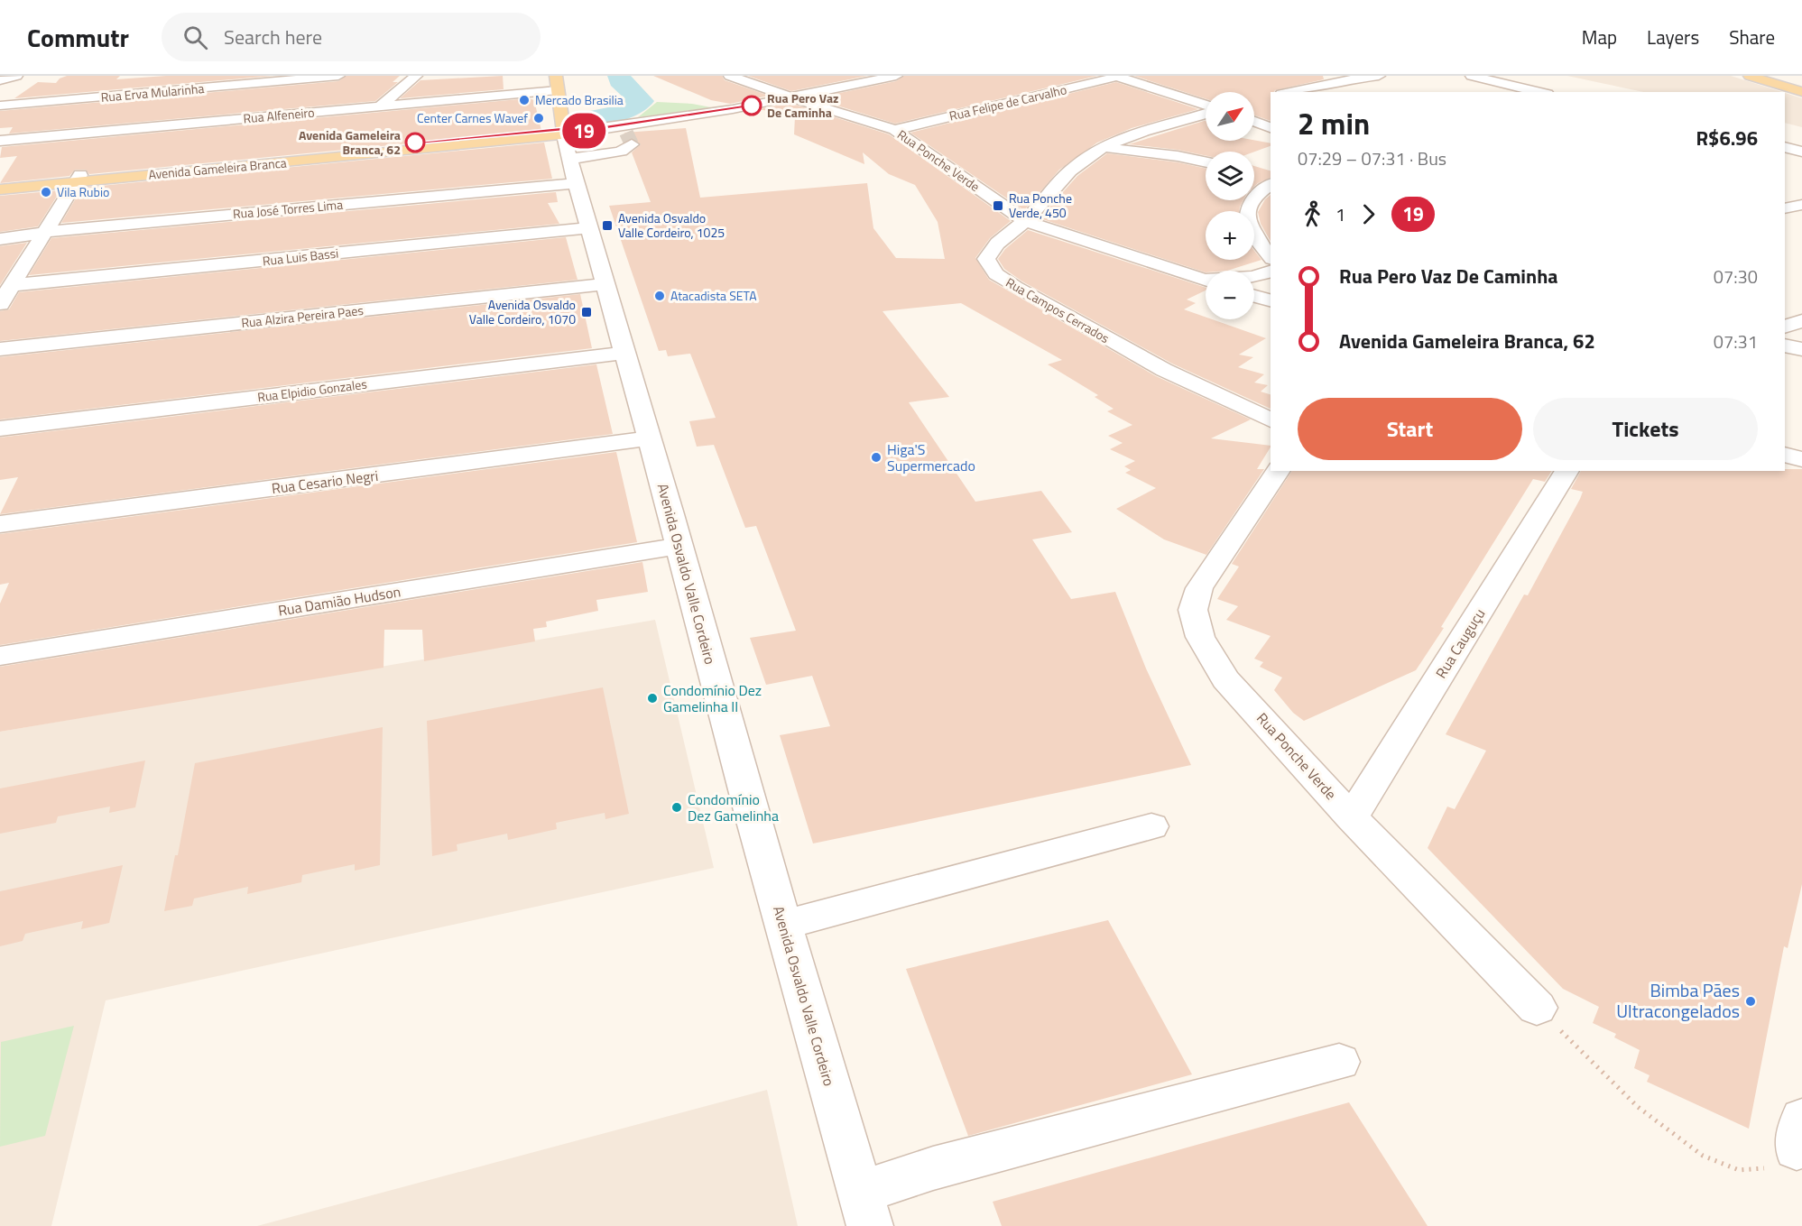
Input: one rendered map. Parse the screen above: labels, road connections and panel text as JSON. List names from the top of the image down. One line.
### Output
{"streets":{"main road":["Avenida Gameleira Branca","Avenida Osvaldo Valle Cordeiro"],"street":["Rua Erva Mularinha","Rua Felipe de Carvalho","Rua Alfeneiro","Rua Ponche Verde","Rua José Torres Lima","Rua Luis Bassi","Rua Campos Cerrados","Rua Alzira Pereira Paes","Rua Elpidio Gonzales","Rua Cesario Negri","Rua Damião Hudson","Rua Cauguçu"]},"crossings":[["Rua Felipe de Carvalho","Rua Ponche Verde"],["Rua Alfeneiro","Avenida Osvaldo Valle Cordeiro"],["Rua Ponche Verde","Rua Campos Cerrados"],["Rua Ponche Verde","Rua Cauguçu"],["Avenida Gameleira Branca","Rua José Torres Lima"],["Avenida Gameleira Branca","Avenida Osvaldo Valle Cordeiro"],["Rua José Torres Lima","Avenida Osvaldo Valle Cordeiro"],["Rua Luis Bassi","Avenida Osvaldo Valle Cordeiro"],["Rua Alzira Pereira Paes","Avenida Osvaldo Valle Cordeiro"],["Rua Elpidio Gonzales","Avenida Osvaldo Valle Cordeiro"],["Rua Cesario Negri","Avenida Osvaldo Valle Cordeiro"],["Avenida Osvaldo Valle Cordeiro","Rua Damião Hudson"]],"places":{"other":["Mercado Brasilia","Rua Pero Vaz De Caminha","Center Carnes Wavef","Avenida Gameleira Branca, 62","Vila Rubio","Atacadista SETA","Higa'S Supermercado","Condomínio Dez Gamelinha II","Condomínio Dez Gamelinha","Bimba Pães Ultracongelados"],"transit":["Rua Ponche Verde, 450","Avenida Osvaldo Valle Cordeiro, 1025","Avenida Osvaldo Valle Cordeiro, 1070"]},"lines":["bus line 19"],"north":"top right","page":{"header":"Commutr","search":"Search here","nav":["Map","Layers","Share"],"on_map":"19","map_buttons":["+","−"],"heading":["2 min","07:29 – 07:31 · Bus","R$6.96"],"legs":["1","19"],"list":[{"name":"Rua Pero Vaz De Caminha","value":"07:30"},{"name":"Avenida Gameleira Branca, 62","value":"07:31"}],"buttons":["Start","Tickets"]}}
